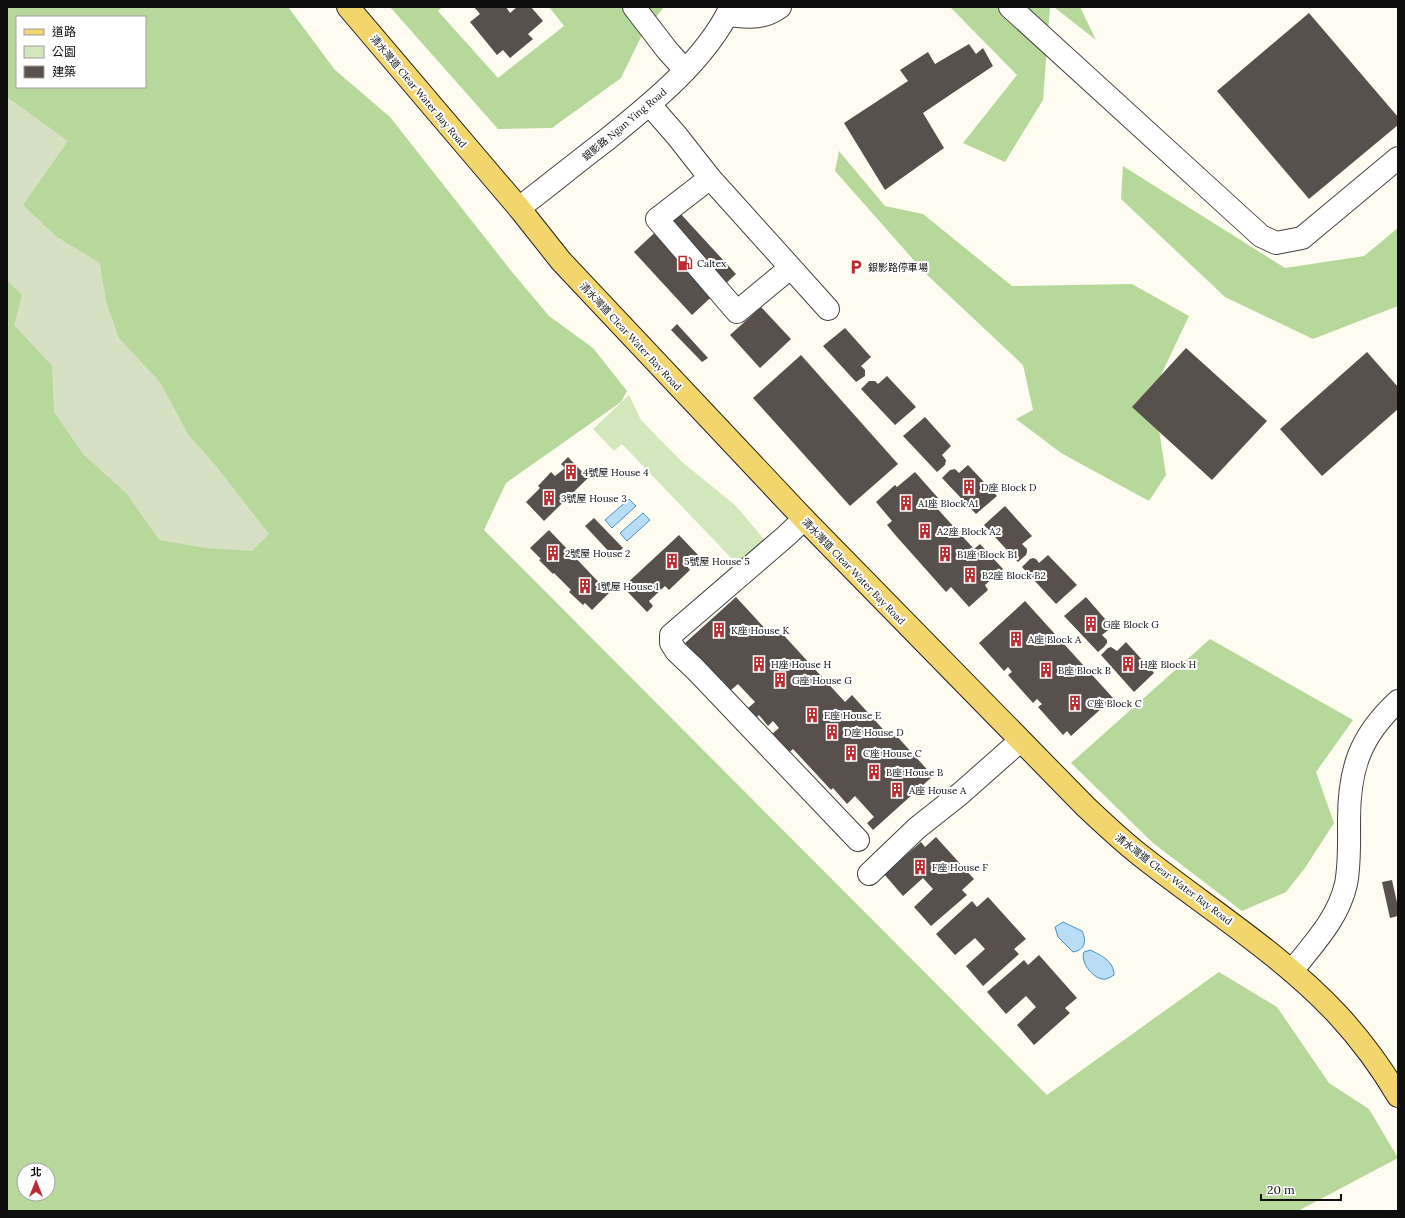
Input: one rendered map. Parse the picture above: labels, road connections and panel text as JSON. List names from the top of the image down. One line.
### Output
{"streets":{"main road":["清水灣道 Clear Water Bay Road"],"street":["銀影路 Ngan Ying Road"]},"crossings":[["清水灣道 Clear Water Bay Road","銀影路 Ngan Ying Road"]],"places":{"fuel station":["Caltex"],"parking":["銀影路停車場"],"building":["4號屋 House 4","D座 Block D","3號屋 House 3","A1座 Block A1","A2座 Block A2","2號屋 House 2","B1座 Block B1","5號屋 House 5","B2座 Block B2","1號屋 House 1","G座 Block G","K座 House K","A座 Block A","H座 House H","H座 Block H","B座 Block B","G座 House G","C座 Block C","E座 House E","D座 House D","C座 House C","B座 House B","A座 House A","F座 House F"]},"legend":["道路","公園","建築"],"scale_bar":"20 m","north":"top"}
